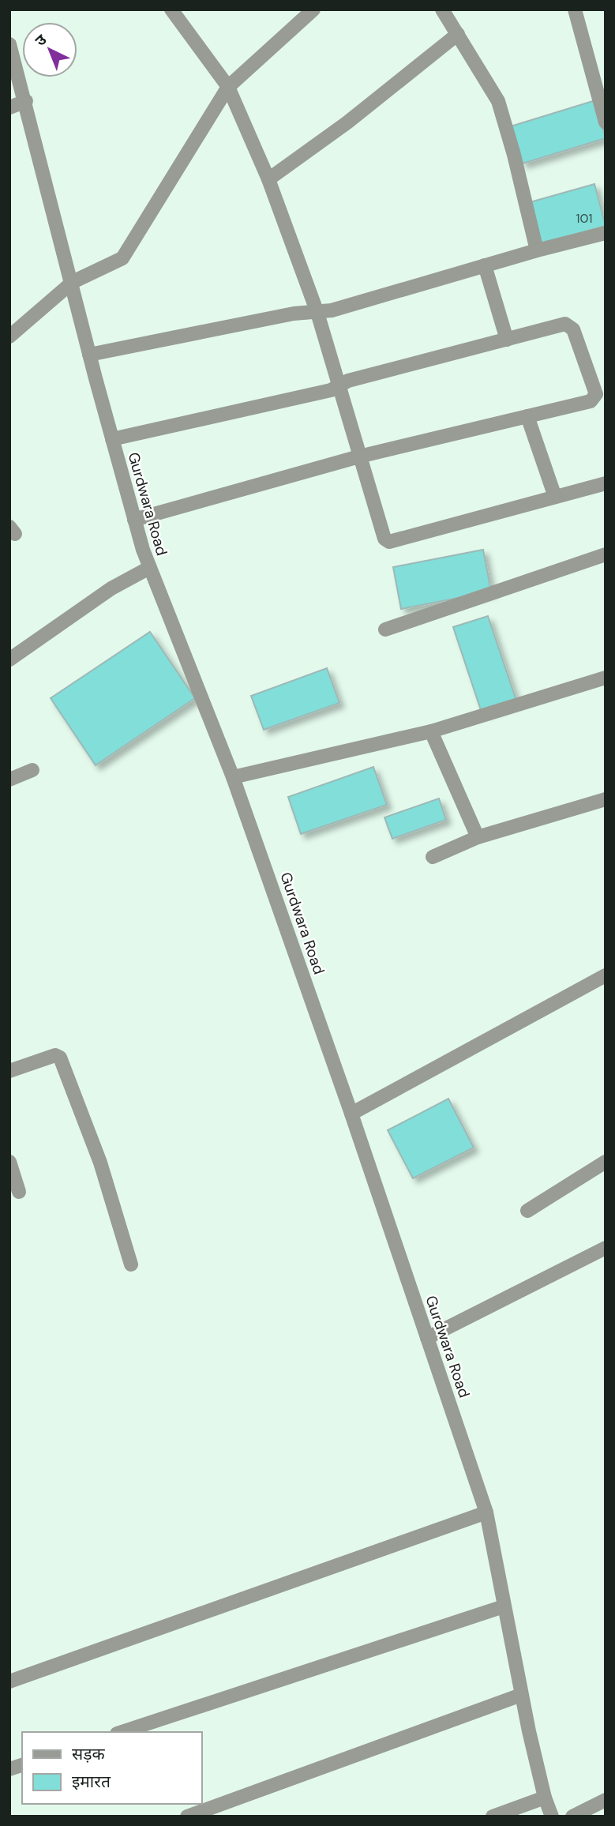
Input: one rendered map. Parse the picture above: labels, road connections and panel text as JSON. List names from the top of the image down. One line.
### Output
{"streets":{"street":["Gurdwara Road"]},"house_numbers":["101"],"legend":["सड़क","इमारत"],"north":"top left"}
